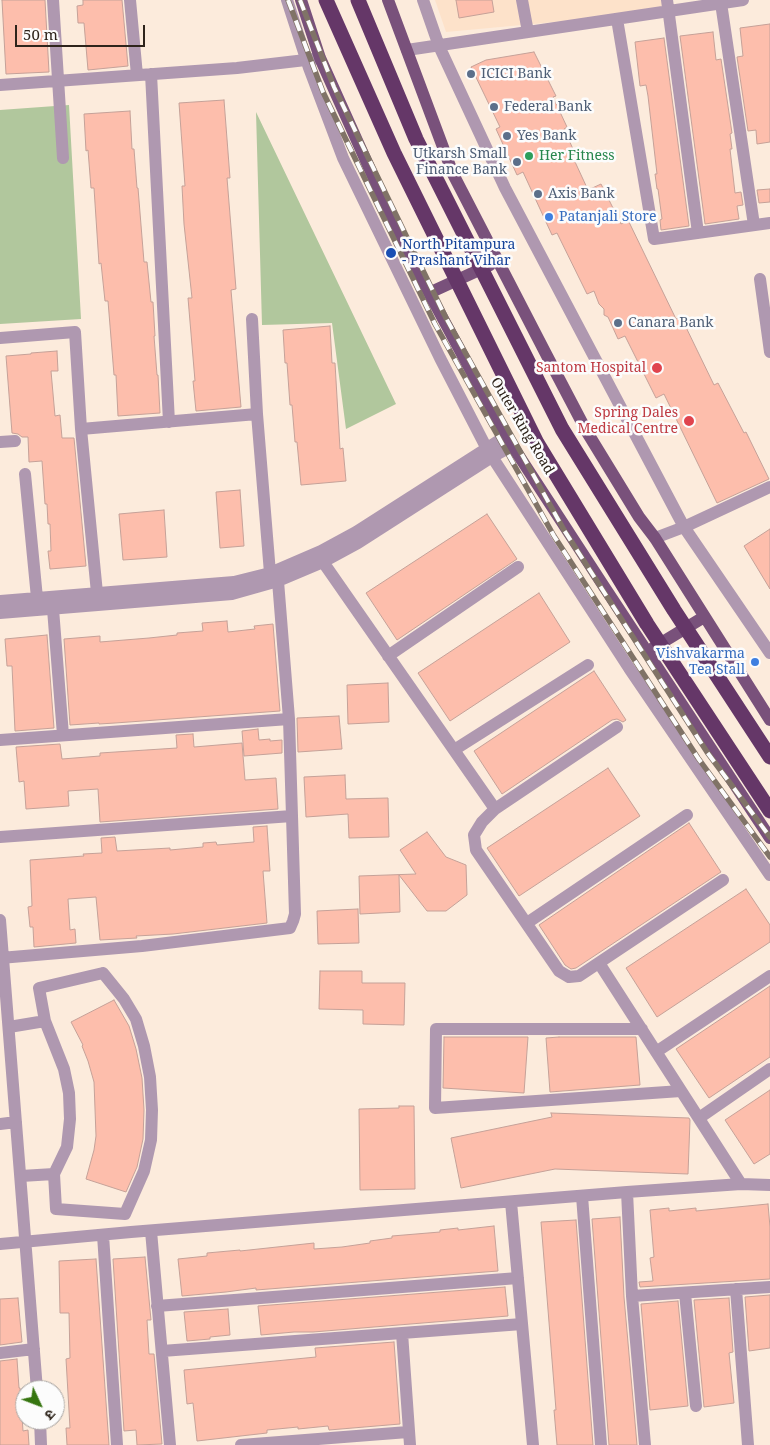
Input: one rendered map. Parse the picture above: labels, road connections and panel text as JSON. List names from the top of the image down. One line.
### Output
{"streets":{"highway":["Outer Ring Road"]},"places":["ICICI Bank","Federal Bank","Yes Bank","Her Fitness","Utkarsh Small Finance Bank","Axis Bank","Patanjali Store","North Pitampura - Prashant Vihar","Canara Bank","Santom Hospital","Spring Dales Medical Centre","Vishvakarma Tea Stall"],"scale_bar":"50 m","north":"bottom right"}
